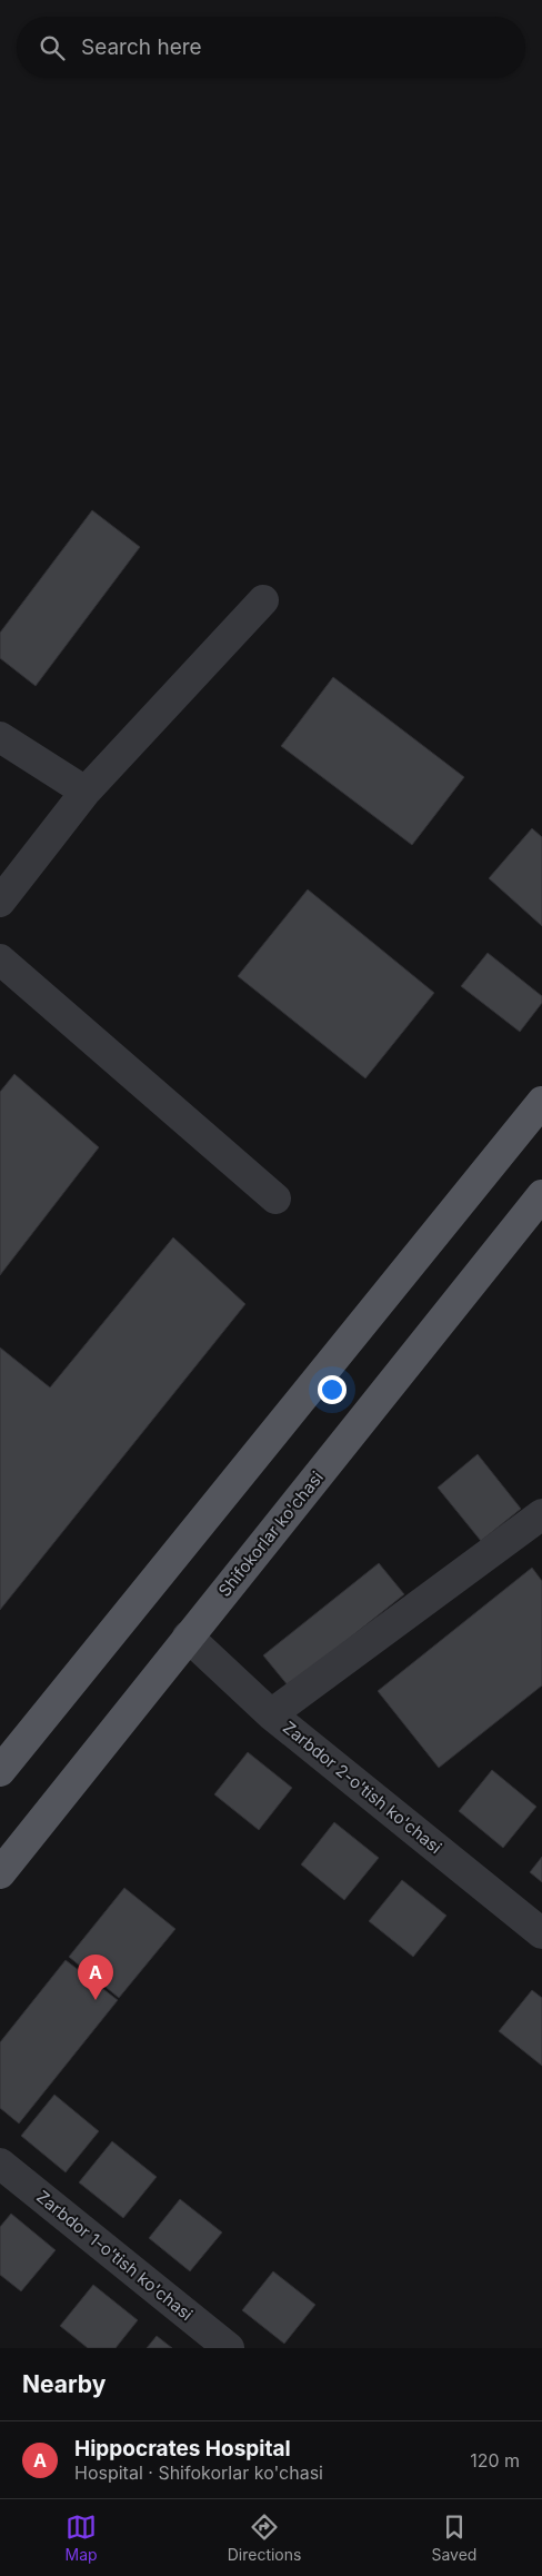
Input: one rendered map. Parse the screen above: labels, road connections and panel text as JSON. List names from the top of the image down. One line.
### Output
{"streets":{"main road":["Shifokorlar ko'chasi"],"street":["Zarbdor 2-o'tish ko'chasi","Zarbdor 1-o'tish ko'chasi"]},"crossings":[["Shifokorlar ko'chasi","Zarbdor 2-o'tish ko'chasi"]],"page":{"search":"Search here","pins":"A","heading":"Nearby","list":[{"mark":"A","name":"Hippocrates Hospital","note":"Hospital · Shifokorlar ko'chasi","value":"120 m"}],"nav":["Map","Directions","Saved"]}}
